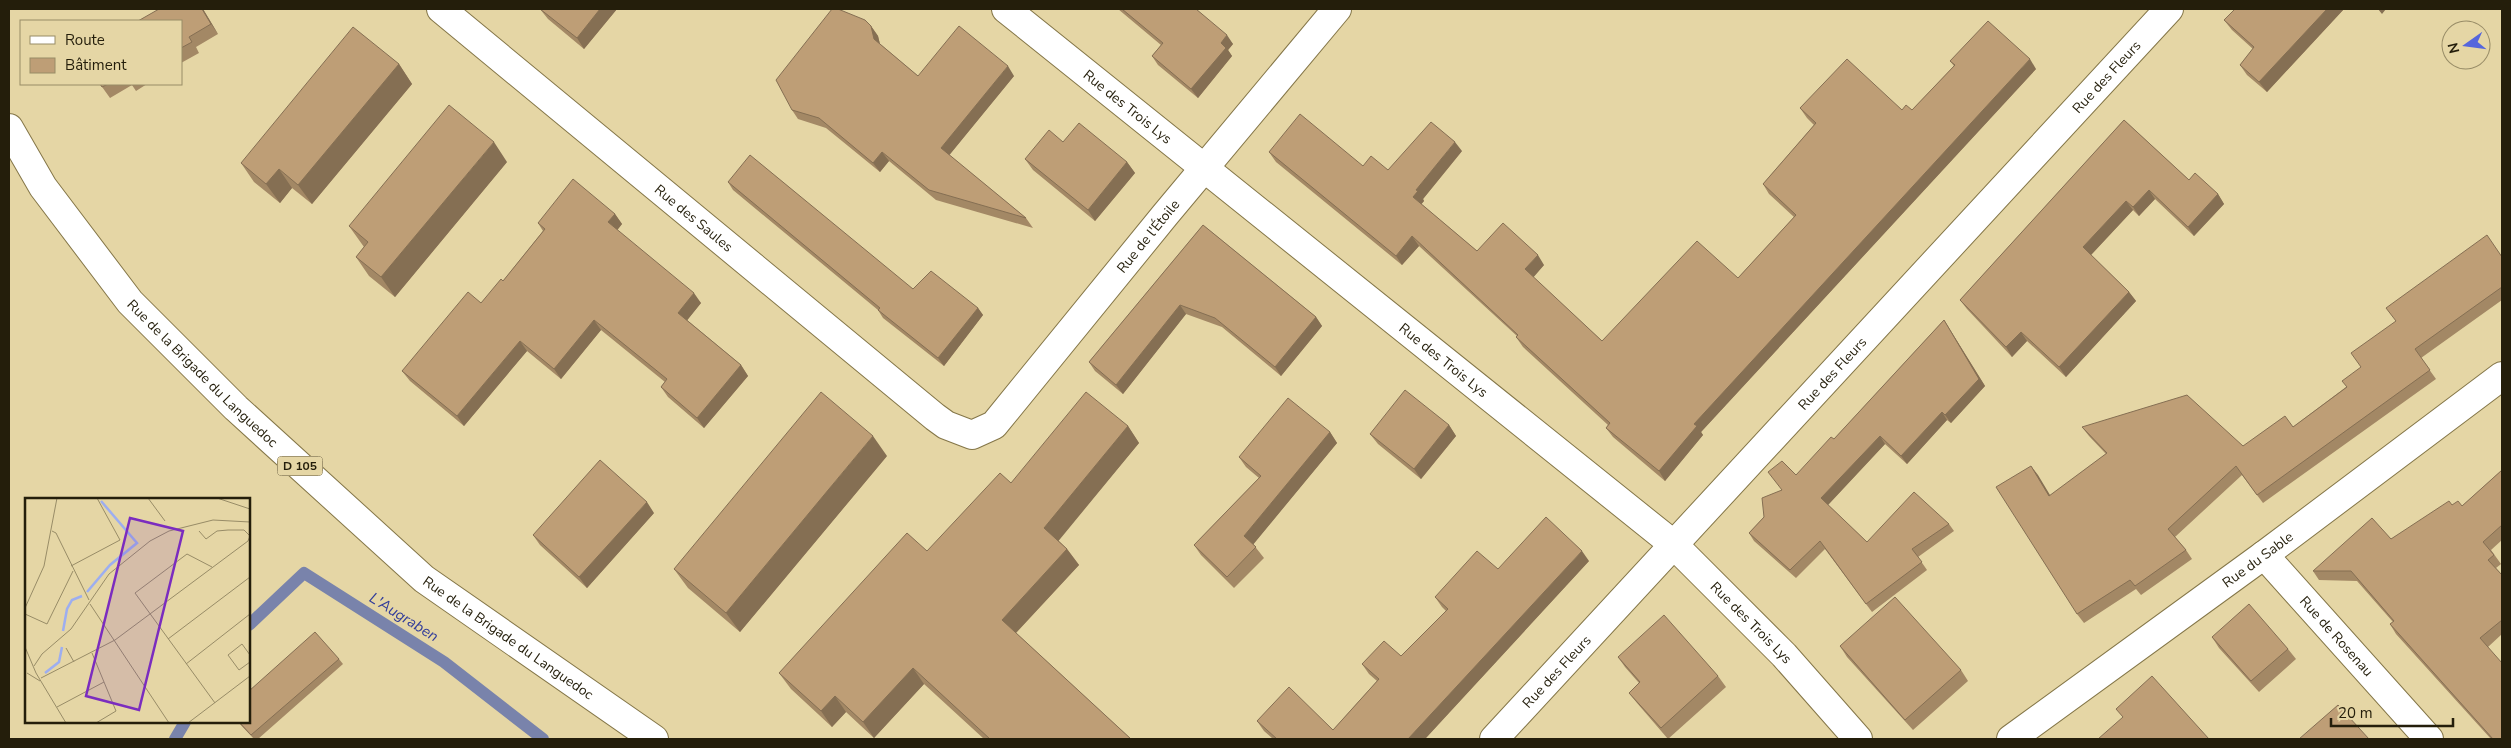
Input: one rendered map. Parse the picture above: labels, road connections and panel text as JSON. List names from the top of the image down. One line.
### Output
{"streets":{"street":["Rue des Fleurs","Rue des Trois Lys","Rue des Saules","Rue de l'Étoile","Rue de la Brigade du Languedoc","D 105","Rue du Sable","Rue de Rosenau"]},"crossings":[["Rue des Fleurs","Rue des Trois Lys"],["Rue des Trois Lys","Rue de l'Étoile"],["Rue des Saules","Rue de l'Étoile"],["Rue du Sable","Rue de Rosenau"]],"water":["L'Augraben"],"legend":["Route","Bâtiment"],"scale_bar":"20 m","north":"left"}
